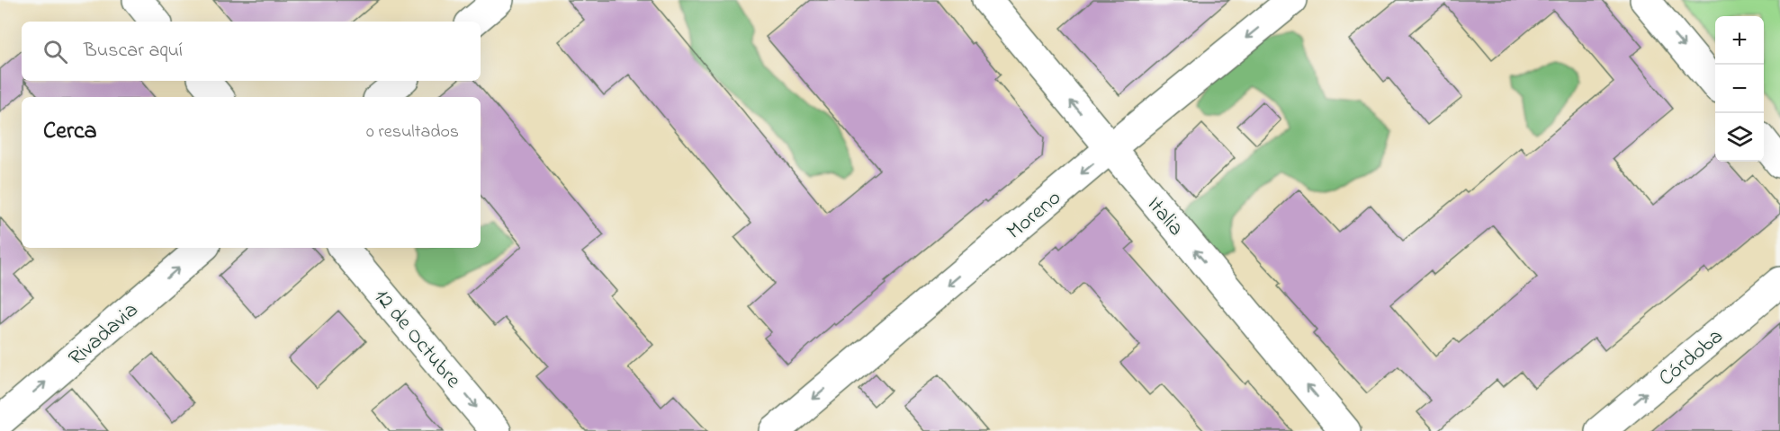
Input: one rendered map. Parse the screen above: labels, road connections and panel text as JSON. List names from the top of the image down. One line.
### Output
{"streets":{"street":["Moreno","Italia","Rivadavia","12 de Octubre","Córdoba"]},"crossings":[["Moreno","Italia"]],"one_way":["Moreno","Italia","Rivadavia","12 de Octubre","Córdoba"],"page":{"map_buttons":["+","−"],"search":"Buscar aquí","heading":["Cerca","0 resultados"]}}
